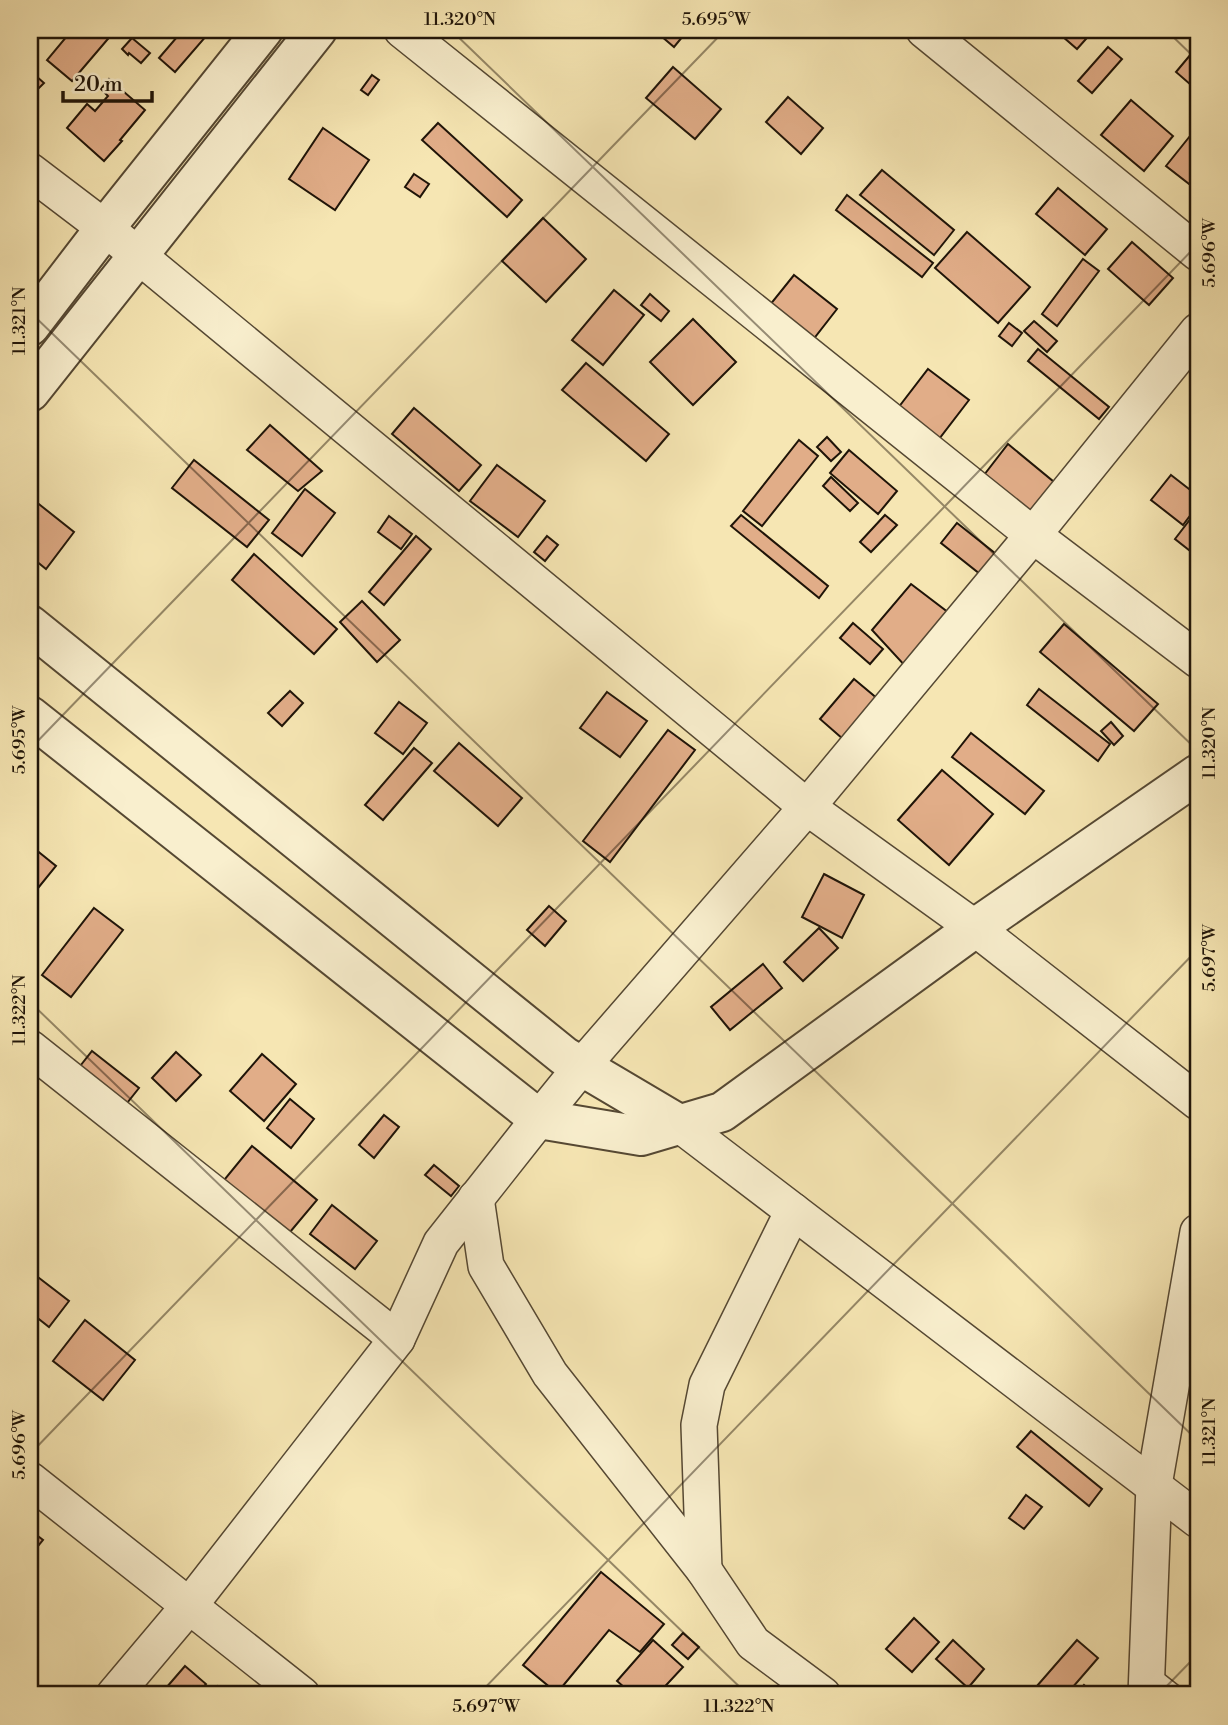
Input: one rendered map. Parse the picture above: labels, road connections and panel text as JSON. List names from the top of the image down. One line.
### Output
{"scale_bar":"20 m","coordinates":["11.320°N","5.695°W","5.696°W","11.321°N","5.697°W","11.322°N"]}
